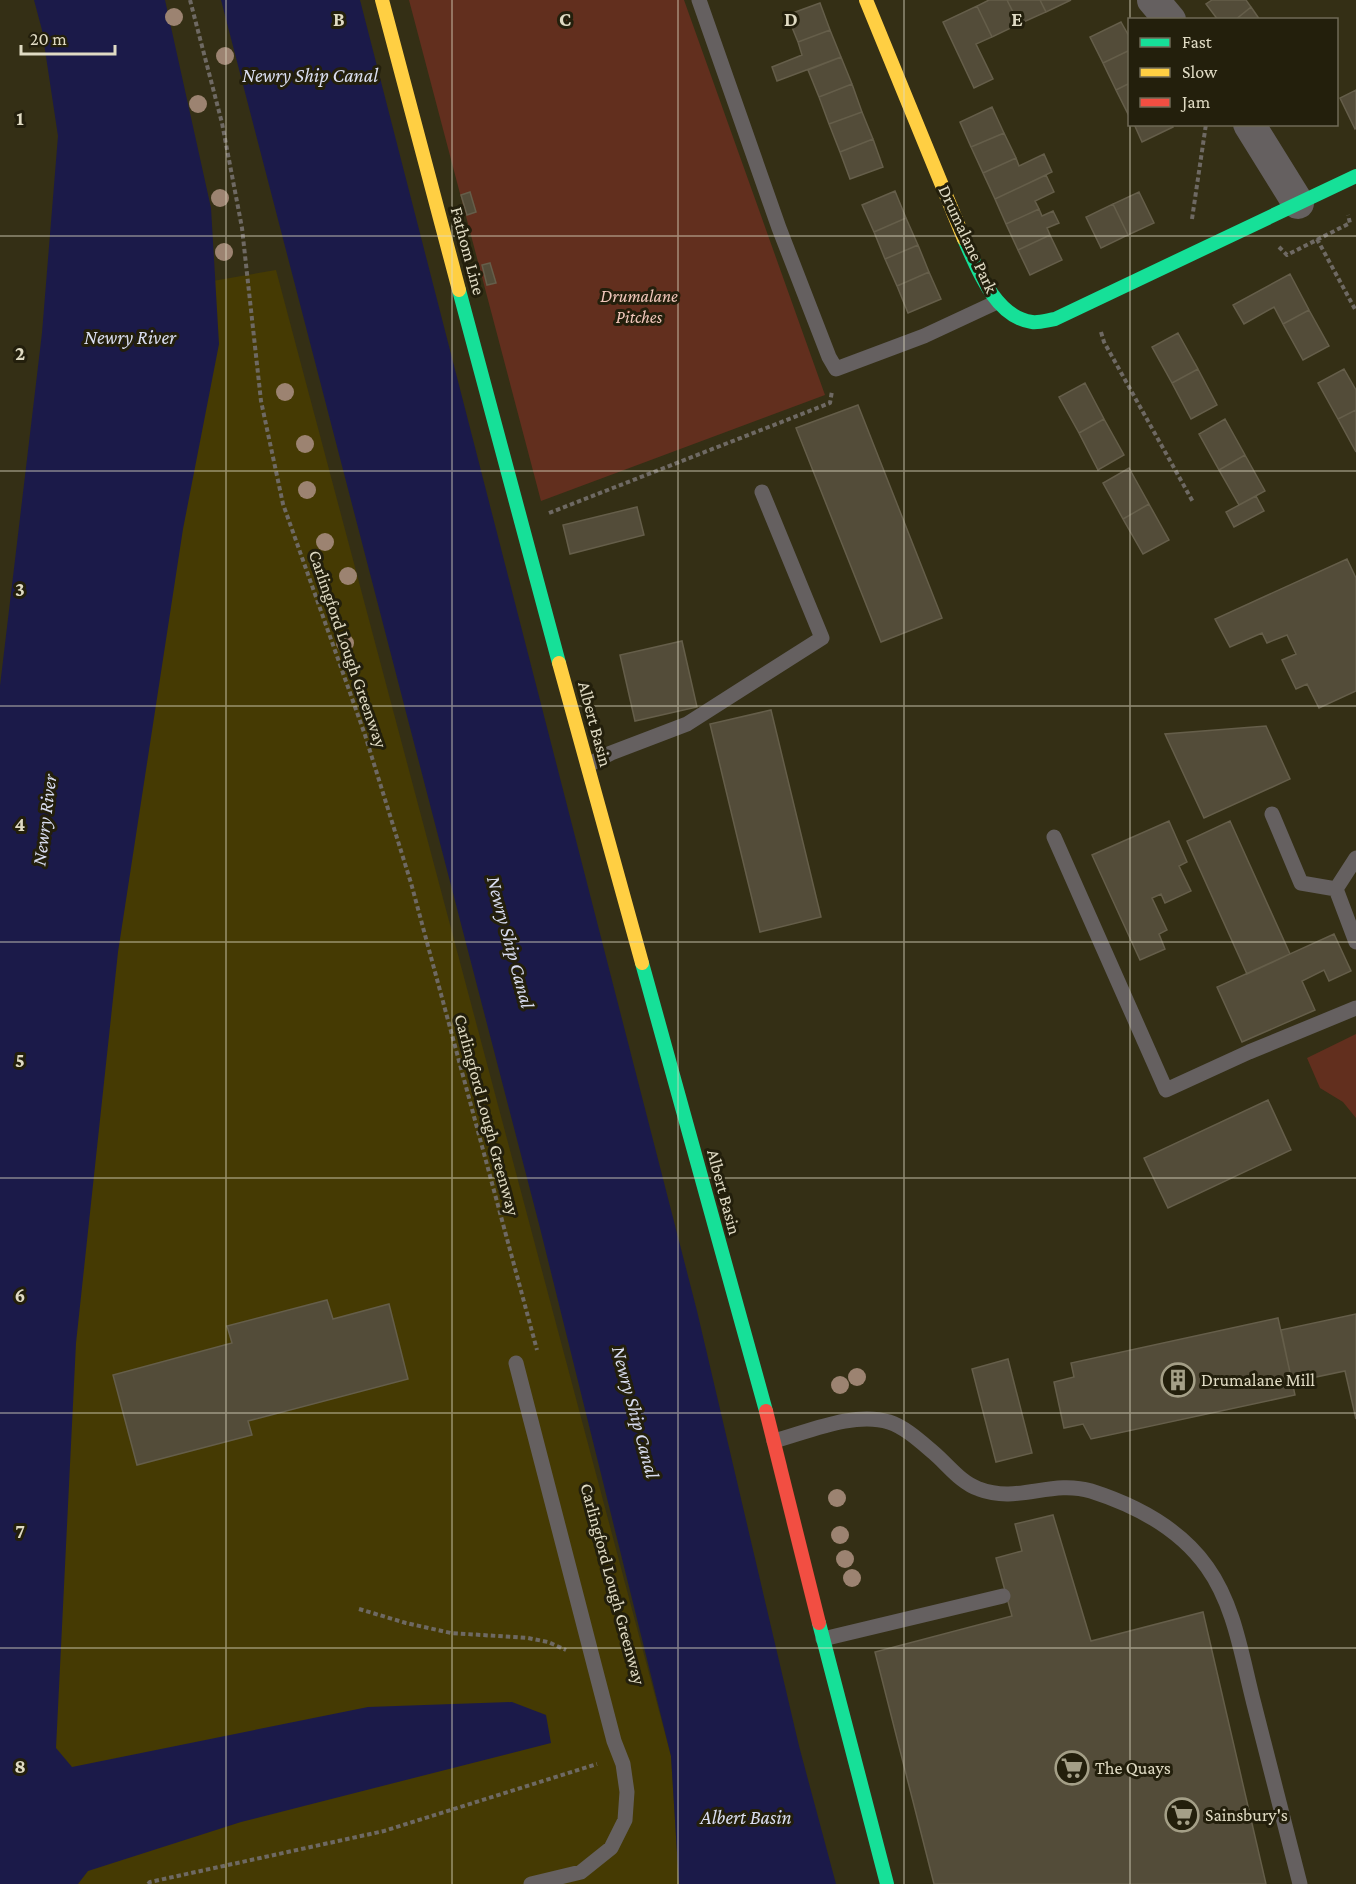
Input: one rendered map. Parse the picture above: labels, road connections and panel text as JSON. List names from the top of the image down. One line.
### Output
{"streets":{"street":["Drumalane Park","Fathom Line","Albert Basin"],"path":["Carlingford Lough Greenway"]},"crossings":[["Fathom Line","Albert Basin"]],"water":["Newry Ship Canal","Newry River","Albert Basin"],"parks":["Drumalane Pitches"],"places":{"building":["Drumalane Mill"],"supermarket":["The Quays","Sainsbury's"]},"legend":["Fast","Slow","Jam"],"scale_bar":"20 m","grid":{"columns":["B","C","D","E"],"rows":["1","2","3","4","5","6","7","8"]}}
